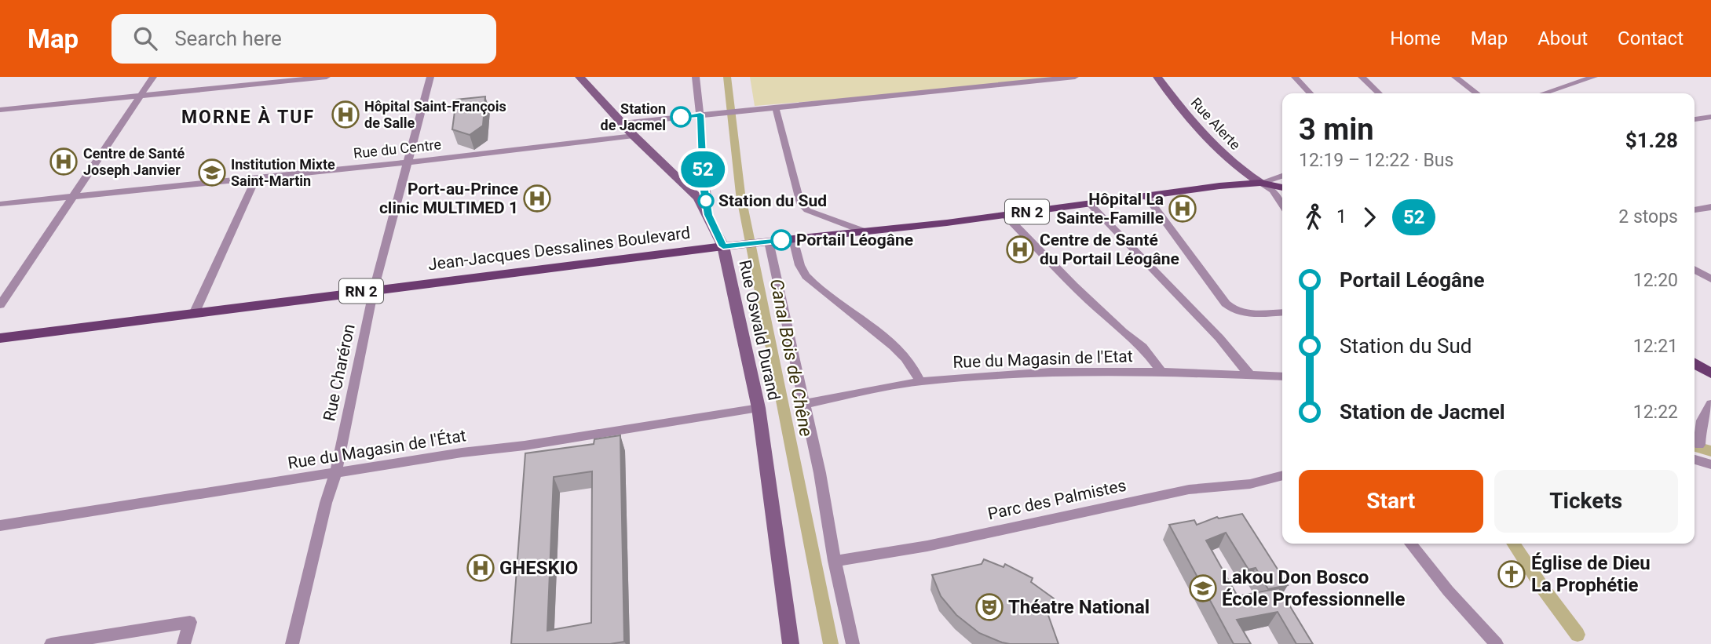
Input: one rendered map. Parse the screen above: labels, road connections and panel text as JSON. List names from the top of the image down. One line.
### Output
{"streets":{"main road":["Rue Alerte","RN 2","Jean-Jacques Dessalines Boulevard","Rue Oswald Durand"],"street":["Rue du Centre","Rue du Magasin de l'Etat","Rue Charéron","Rue du Magasin de l'État","Parc des Palmistes"]},"crossings":[["Rue Alerte","Jean-Jacques Dessalines Boulevard"],["Rue du Centre","Rue Oswald Durand"],["Rue du Centre","Rue Charéron"],["Jean-Jacques Dessalines Boulevard","Rue Oswald Durand"],["Jean-Jacques Dessalines Boulevard","Rue Charéron"],["Rue Oswald Durand","Rue du Magasin de l'État"],["Rue Charéron","Rue du Magasin de l'État"]],"districts":["MORNE À TUF"],"water":["Canal Bois de Chêne"],"places":{"hospital":["Hôpital Saint-François de Salle","Centre de Santé Joseph Janvier","Port-au-Prince clinic MULTIMED 1","Hôpital La Sainte-Famille","Centre de Santé du Portail Léogâne","GHESKIO"],"other":["Station de Jacmel","Station du Sud","Portail Léogâne"],"school or university":["Institution Mixte Saint-Martin","Lakou Don Bosco École Professionnelle"],"church":["Église de Dieu La Prophétie"],"theatre":["Théatre National"]},"lines":["bus line 52"],"page":{"header":"Map","search":"Search here","nav":["Home","Map","About","Contact"],"on_map":"52","heading":["3 min","12:19 – 12:22 · Bus","$1.28"],"legs":["1","52","2 stops"],"list":[{"name":"Portail Léogâne","value":"12:20"},{"name":"Station du Sud","value":"12:21"},{"name":"Station de Jacmel","value":"12:22"}],"buttons":["Start","Tickets"]}}
